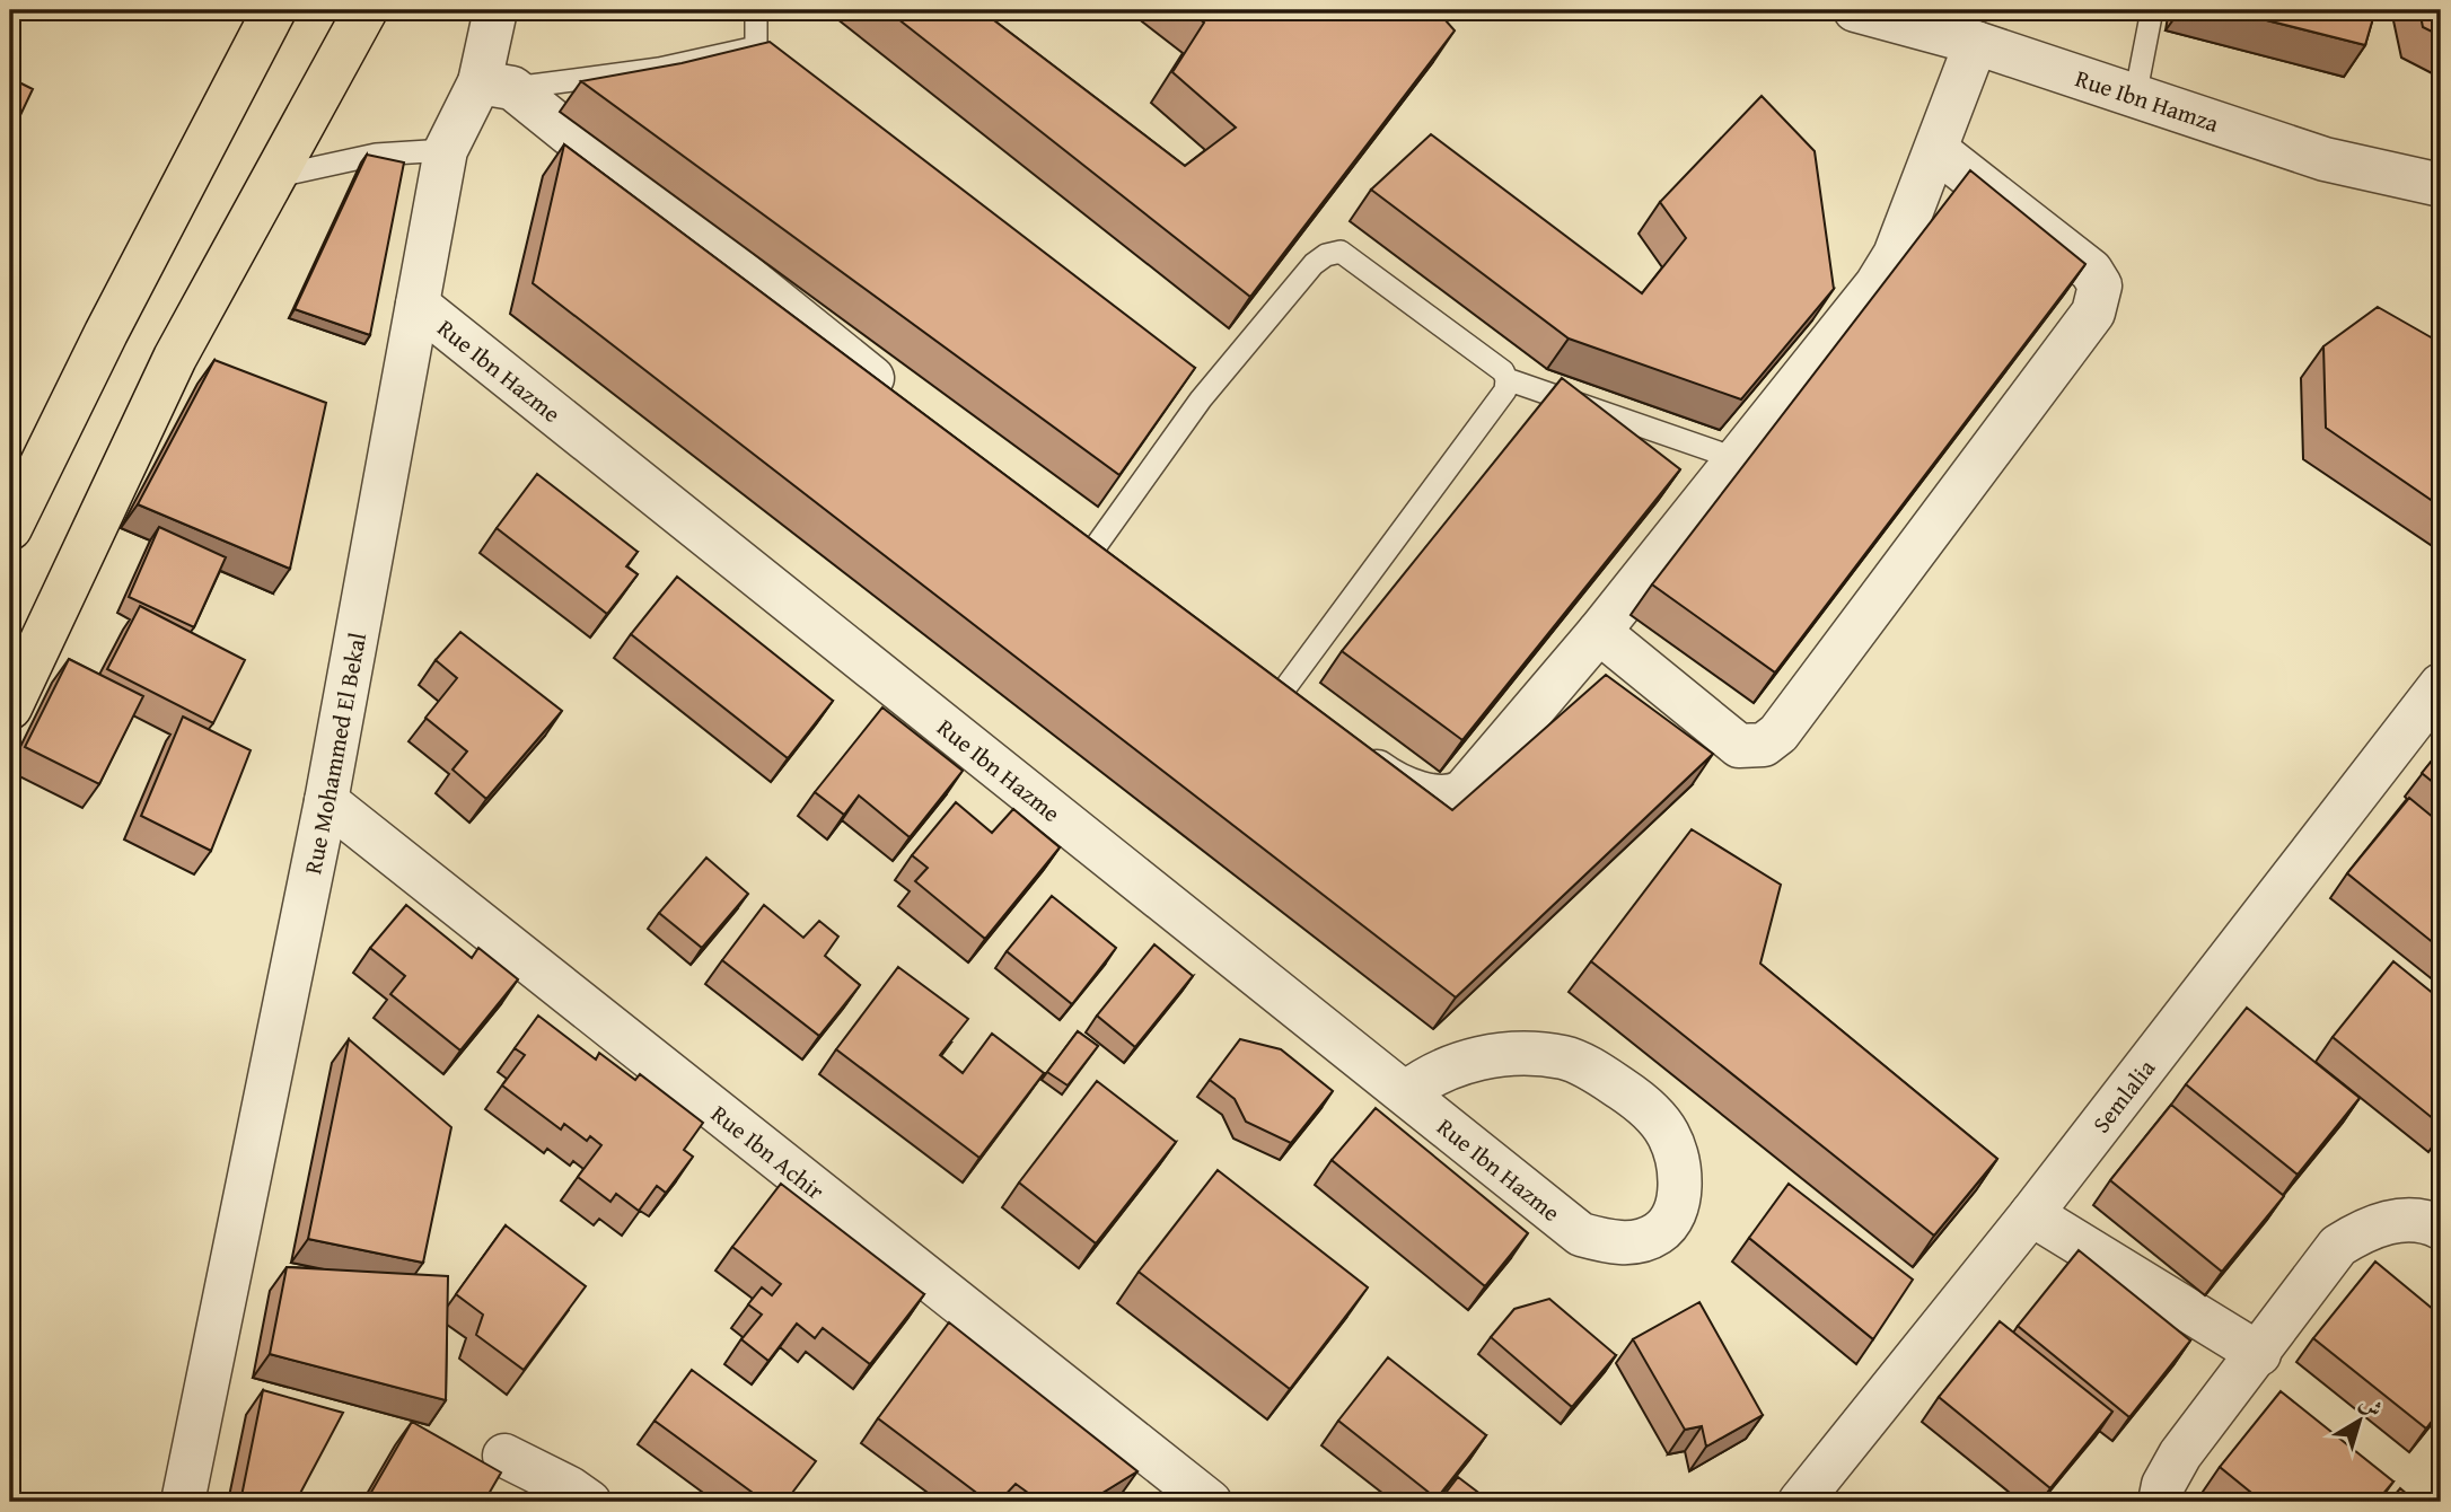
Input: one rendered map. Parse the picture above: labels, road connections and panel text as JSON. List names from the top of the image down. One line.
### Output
{"streets":{"street":["Rue Ibn Hamza","Rue Ibn Hazme","Rue Mohammed El Bekal","Semlalia","Rue Ibn Achir"]},"crossings":[["Rue Ibn Hazme","Rue Mohammed El Bekal"],["Rue Mohammed El Bekal","Rue Ibn Achir"]],"north":"top right"}
